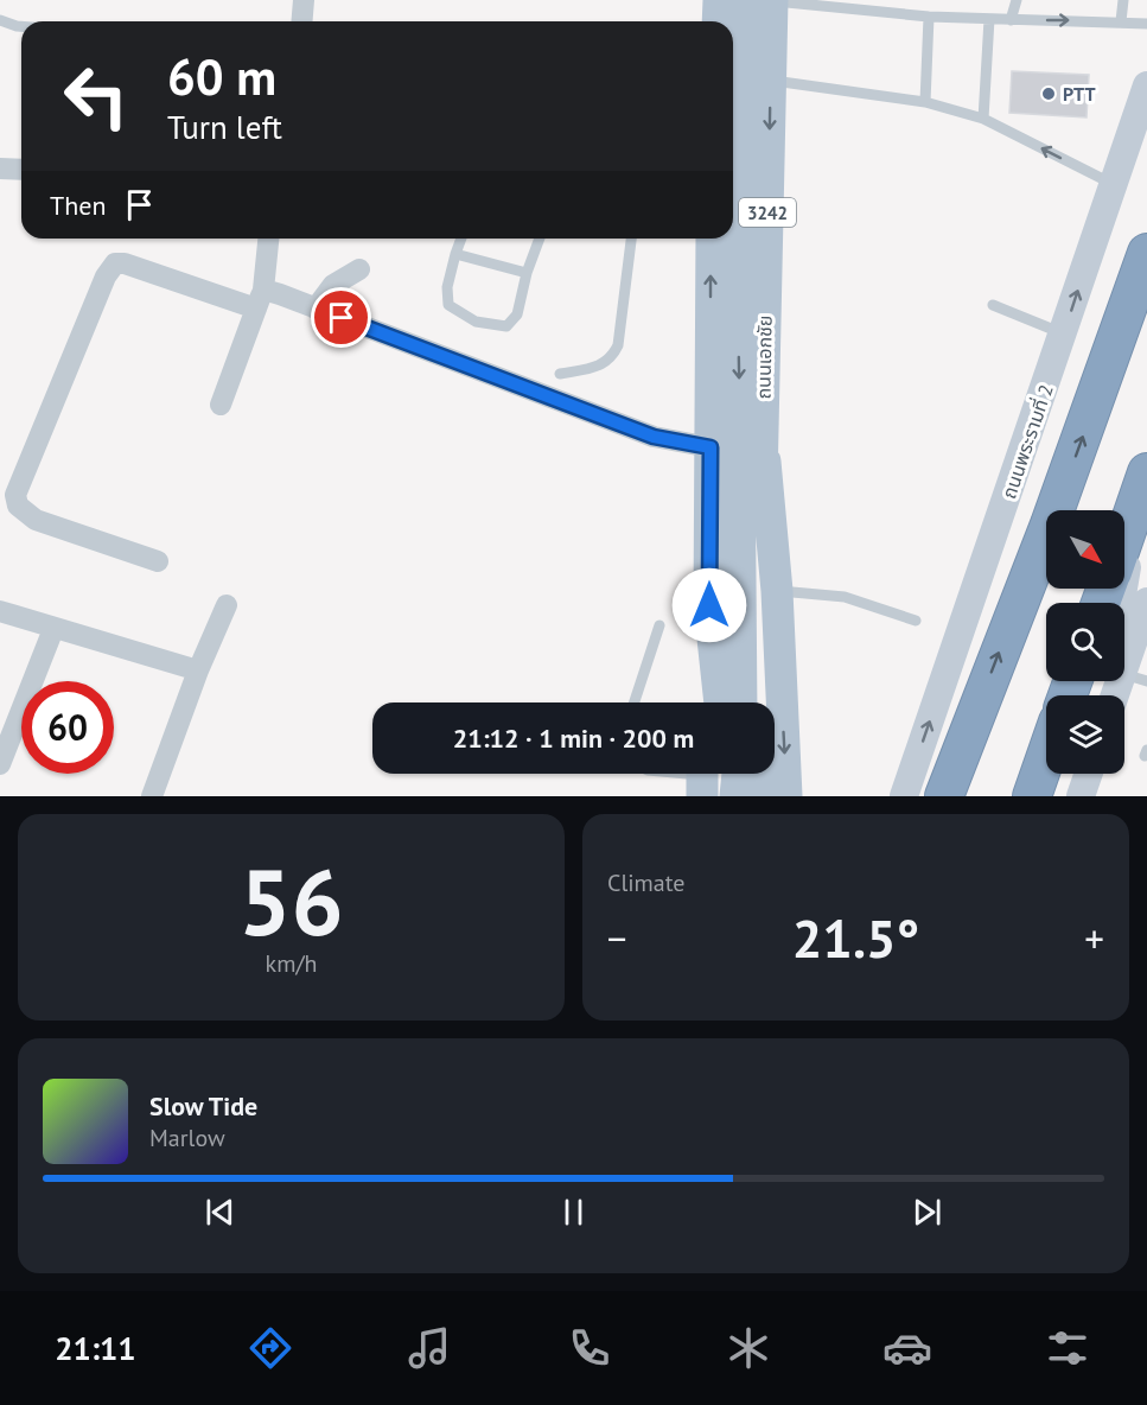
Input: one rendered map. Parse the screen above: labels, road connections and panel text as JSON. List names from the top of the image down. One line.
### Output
{"streets":{"main road":["3242","ถนนเอกชัย","ถนนพระรามที่ 2"]},"places":["PTT"],"north":"bottom right","page":{"turn":["60 m","Turn left"],"then":"Then","limit":"60","trip":"21:12 · 1 min · 200 m","tile":[["56","km/h"],"Climate"],"heat":["−","21.5°","+"],"song":["Slow Tide","Marlow"],"tabs":"21:11"}}
